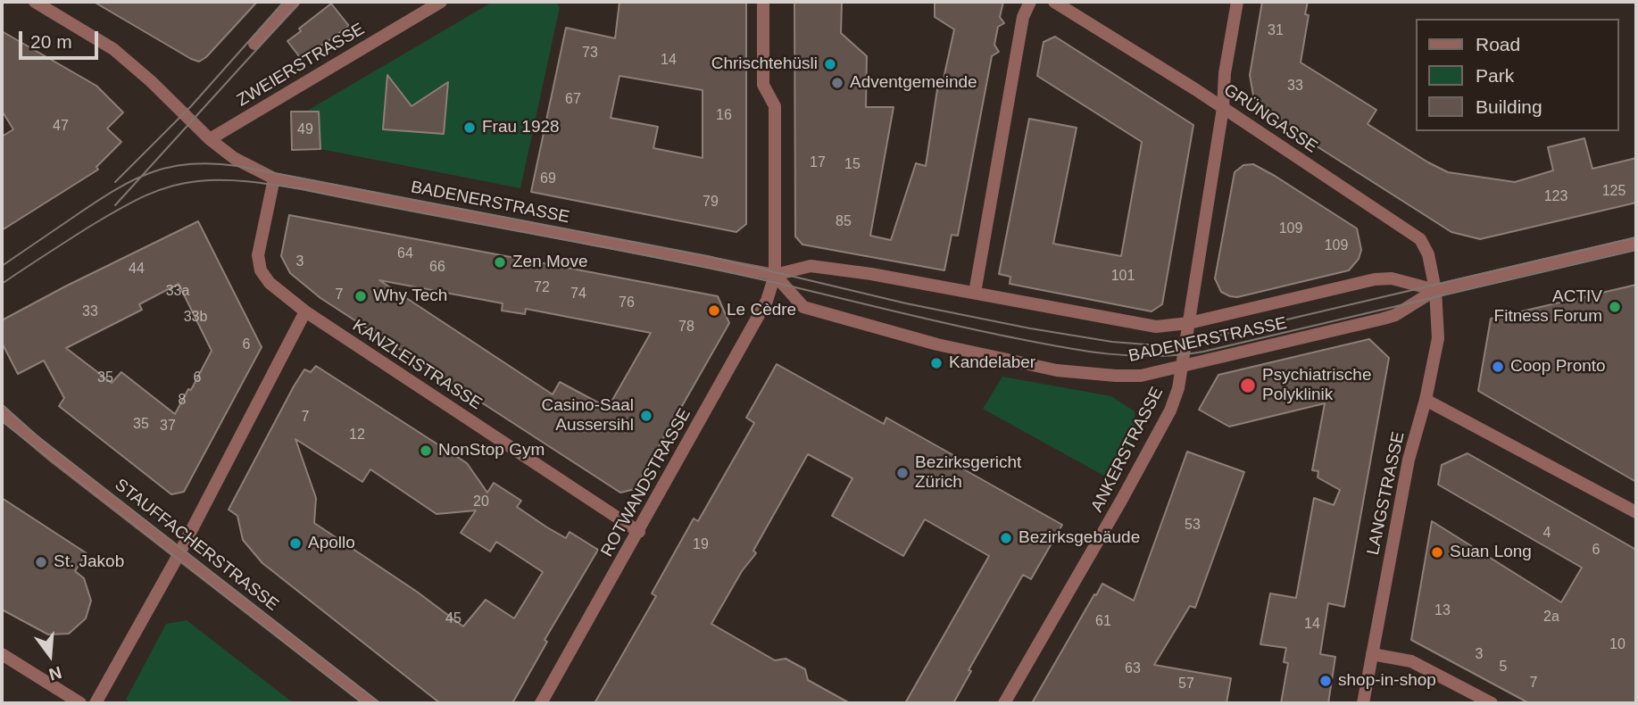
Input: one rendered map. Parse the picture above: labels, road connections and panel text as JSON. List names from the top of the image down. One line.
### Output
{"streets":{"street":["ZWEIERSTRASSE","GRÜNGASSE","BADENERSTRASSE","KANZLEISTRASSE","ANKERSTRASSE","ROTWANDSTRASSE","LANGSTRASSE","STAUFFACHERSTRASSE"]},"crossings":[["ZWEIERSTRASSE","BADENERSTRASSE"],["GRÜNGASSE","BADENERSTRASSE"],["GRÜNGASSE","ANKERSTRASSE"],["GRÜNGASSE","LANGSTRASSE"],["BADENERSTRASSE","KANZLEISTRASSE"],["BADENERSTRASSE","ANKERSTRASSE"],["BADENERSTRASSE","ROTWANDSTRASSE"],["BADENERSTRASSE","LANGSTRASSE"],["KANZLEISTRASSE","ROTWANDSTRASSE"]],"places":["Chrischtehüsli","Adventgemeinde","Frau 1928","Zen Move","Why Tech","ACTIV Fitness Forum","Le Cèdre","Kandelaber","Coop Pronto","Psychiatrische Polyklinik","Casino-Saal Aussersihl","NonStop Gym","Bezirksgericht Zürich","Bezirksgebäude","Apollo","Suan Long","St. Jakob","shop-in-shop"],"house_numbers":["31","73","14","33","67","16","47","49","17","15","69","125","123","79","85","109","109","64","3","66","44","101","72","33a","74","7","76","33","33b","78","6","35","6","8","7","35","37","12","20","53","4","19","6","13","2a","45","61","14","10","3","5","63","7","57"],"legend":["Road","Park","Building"],"scale_bar":"20 m","north":"bottom"}
